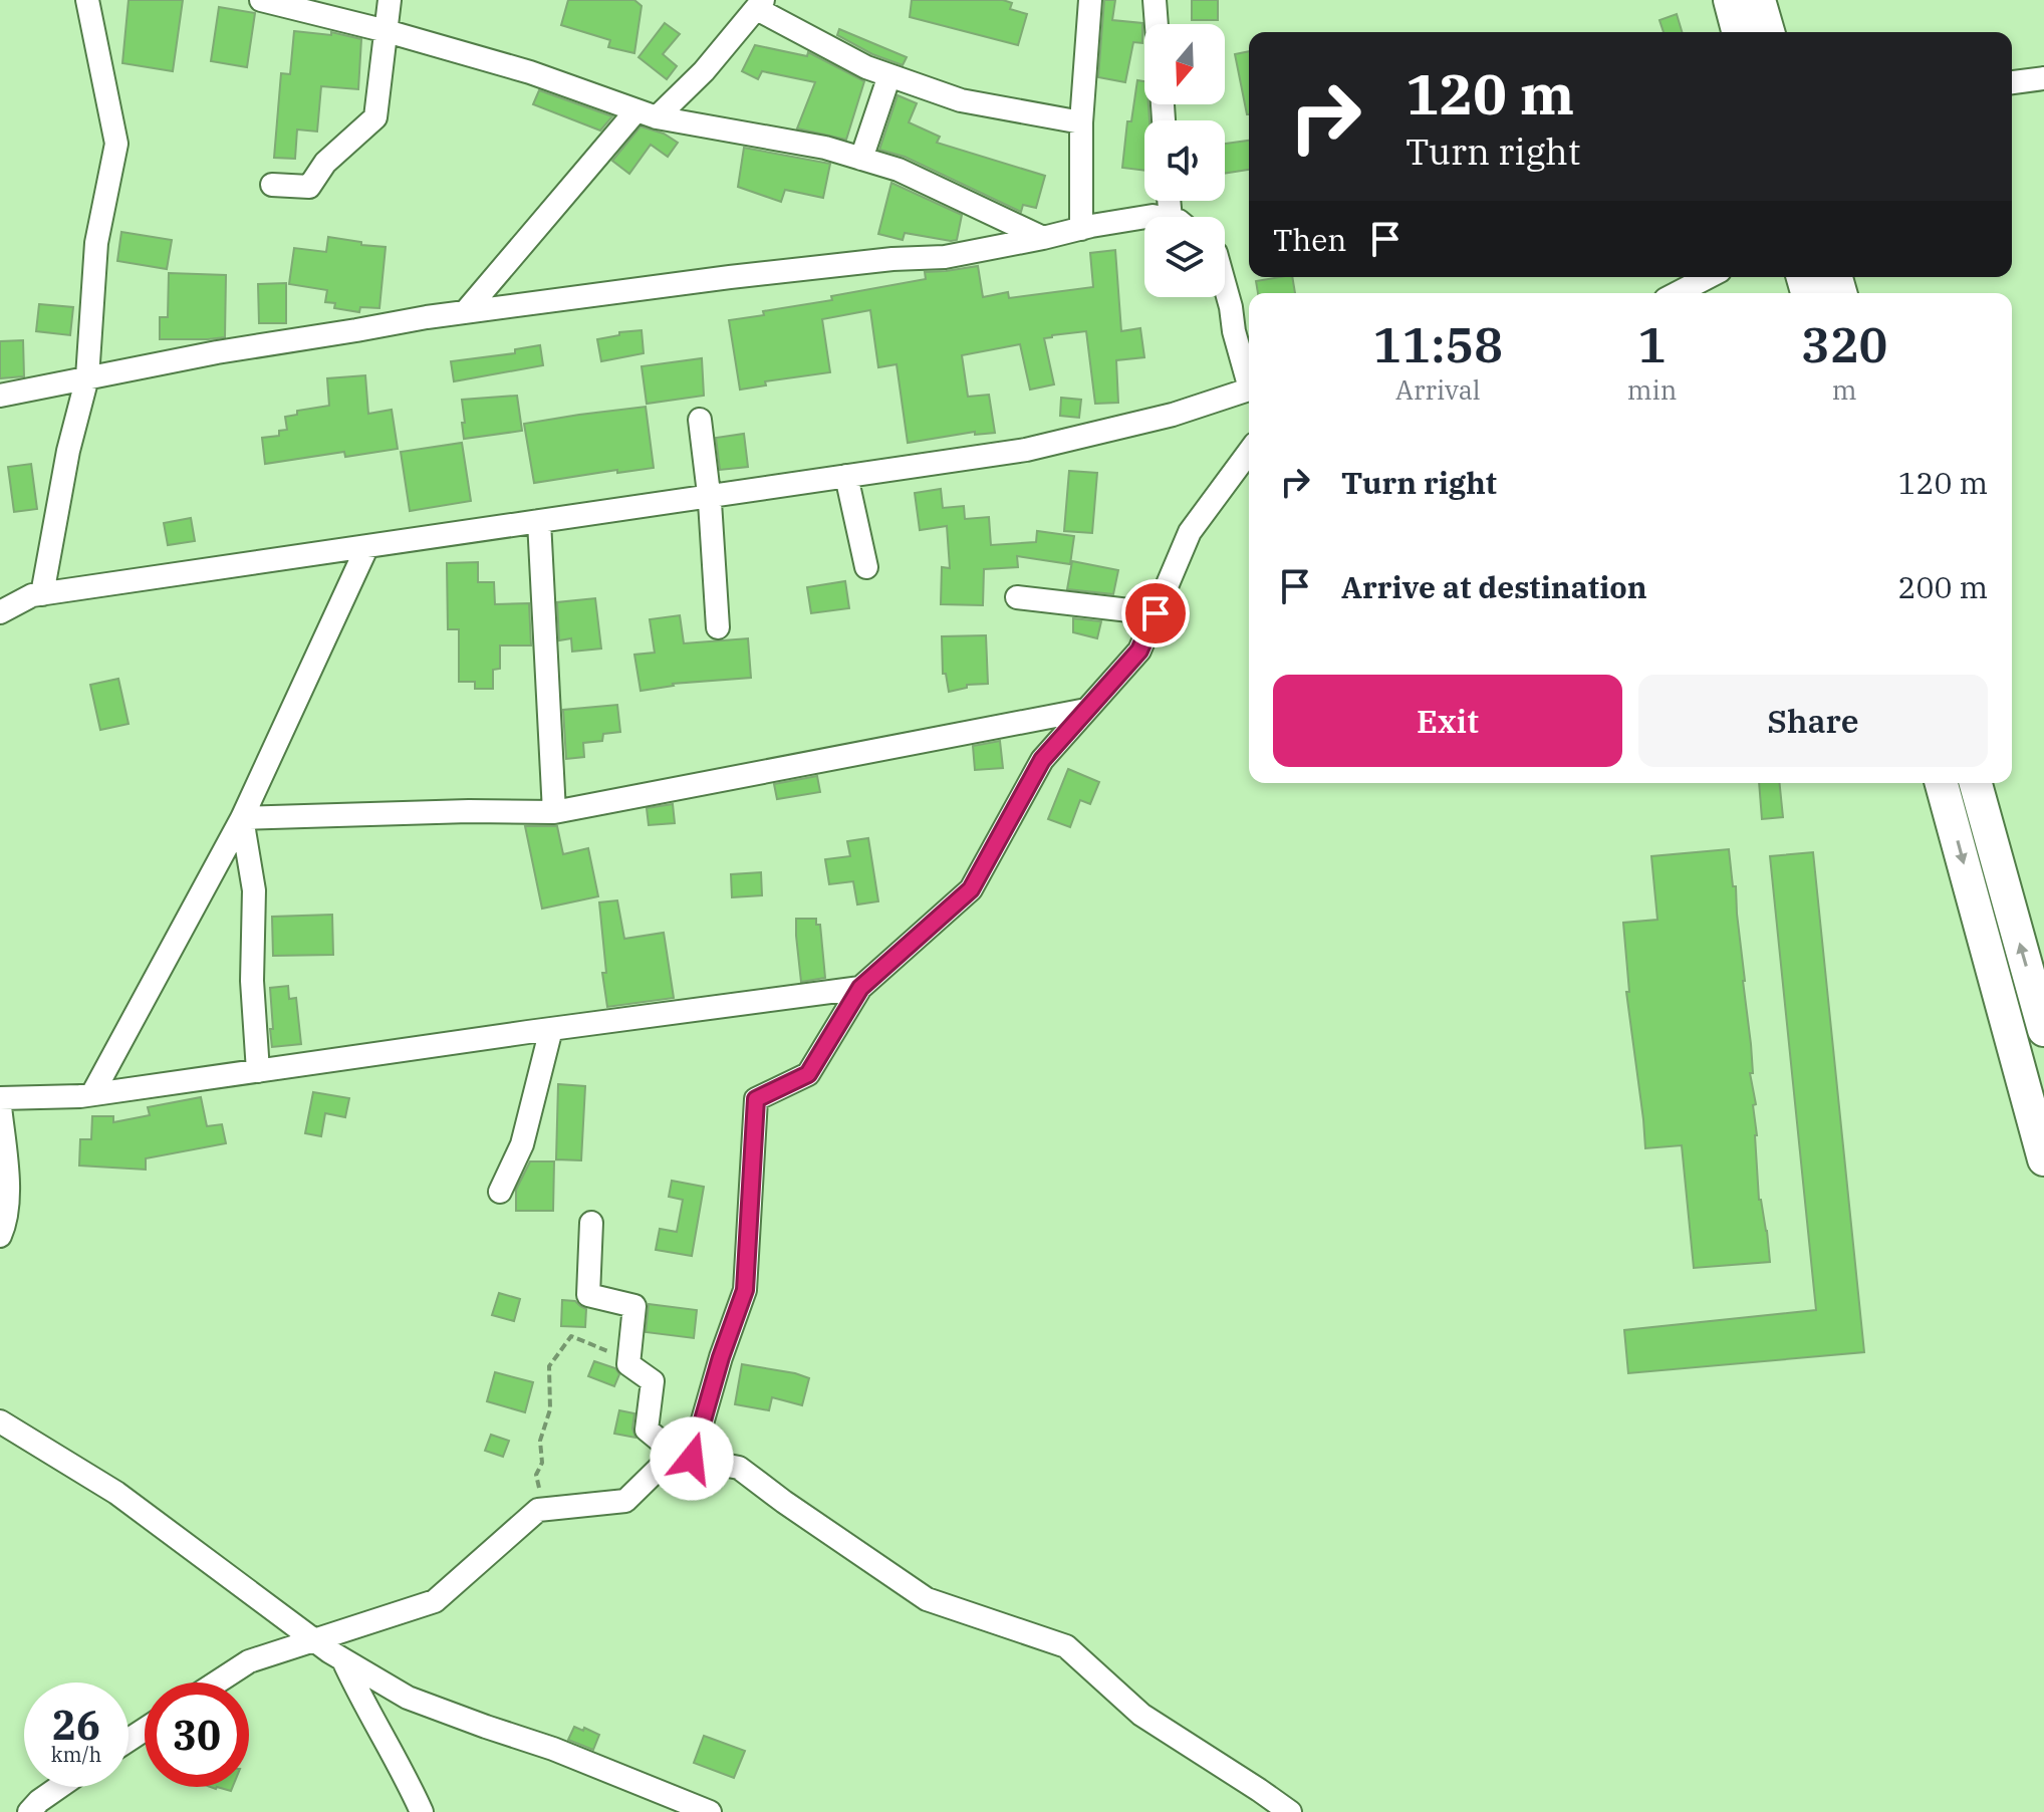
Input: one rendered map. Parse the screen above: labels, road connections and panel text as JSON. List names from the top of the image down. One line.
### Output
{"north":"bottom","page":{"turn":["120 m","Turn right"],"then":"Then","eta":["11:58","Arrival","1","min","320","m"],"list":[{"name":"Turn right","value":"120 m"},{"name":"Arrive at destination","value":"200 m"}],"buttons":["Exit","Share"],"speed":"26 km/h","limit":"30"}}
